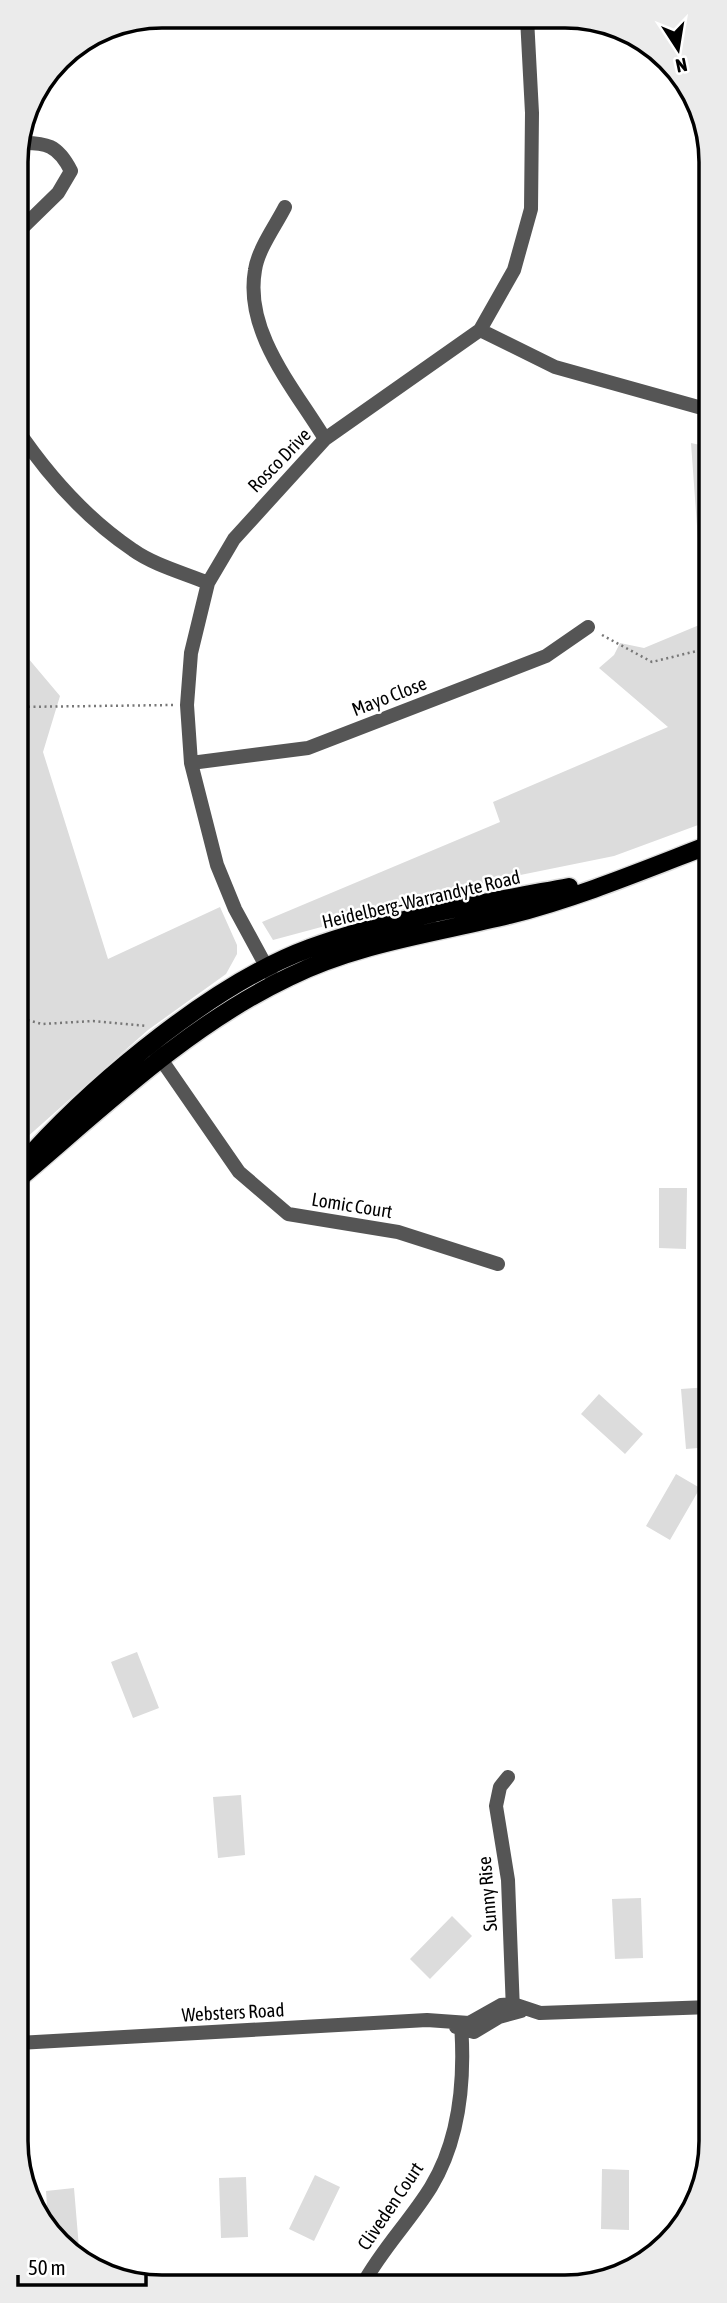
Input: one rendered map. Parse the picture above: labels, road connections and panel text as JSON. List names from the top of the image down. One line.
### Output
{"streets":{"main road":["Heidelberg-Warrandyte Road"],"street":["Rosco Drive","Mayo Close","Lomic Court","Sunny Rise","Websters Road","Cliveden Court"]},"crossings":[["Rosco Drive","Mayo Close"],["Rosco Drive","Heidelberg-Warrandyte Road"],["Heidelberg-Warrandyte Road","Lomic Court"],["Sunny Rise","Websters Road"],["Websters Road","Cliveden Court"]],"scale_bar":"50 m","north":"bottom"}
